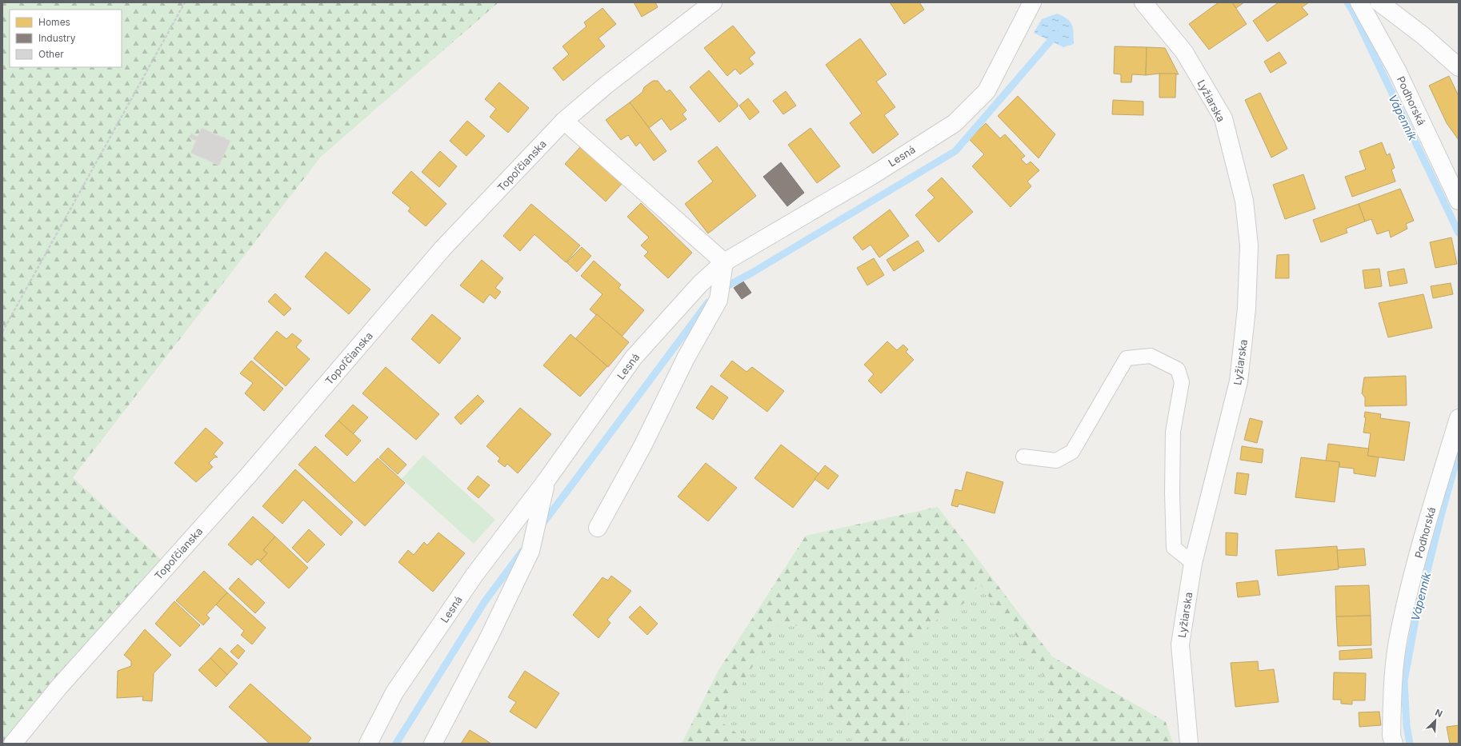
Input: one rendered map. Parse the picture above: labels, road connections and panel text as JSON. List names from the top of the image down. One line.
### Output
{"streets":{"street":["Lyžiarska","Podhorská","Lesná","Topoľčianska"]},"water":["Vápenník"],"legend":["Homes","Industry","Other"],"north":"top right"}
